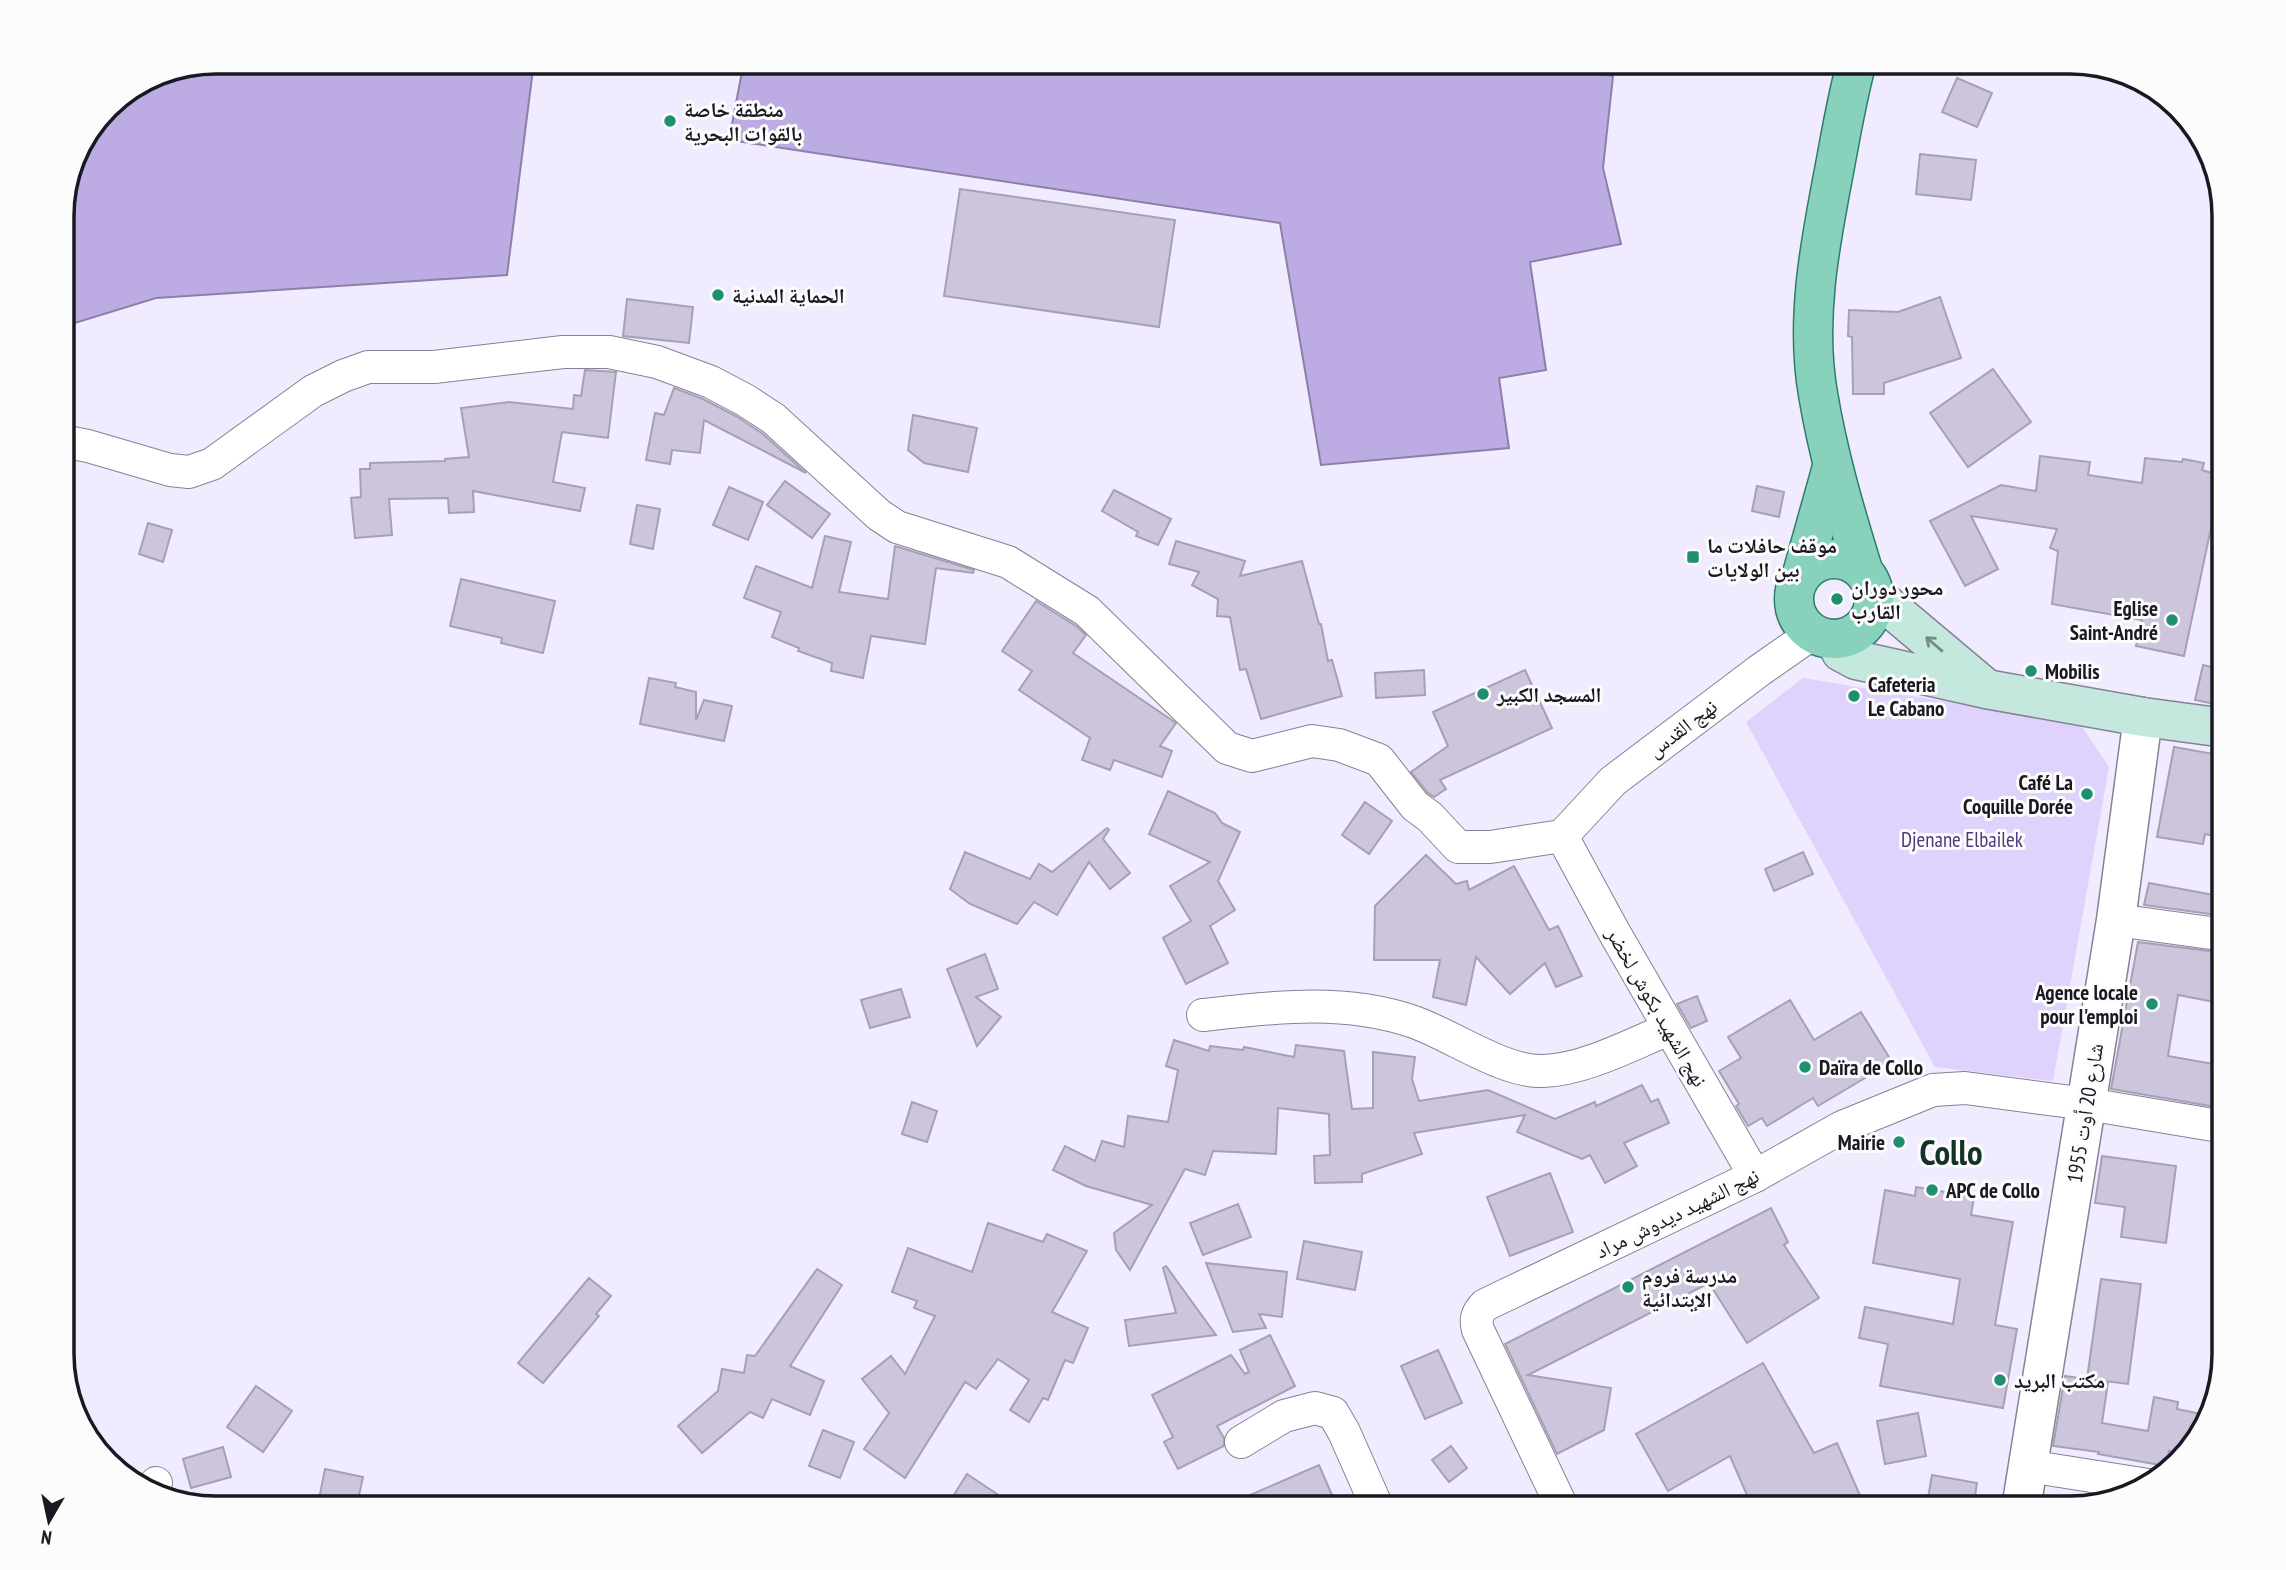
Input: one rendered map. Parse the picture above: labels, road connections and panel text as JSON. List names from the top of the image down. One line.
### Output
{"streets":{"street":["نهج القدس","نهج الشهيد بكوش لخضر","شارع 20 أوت 1955","نهج الشهيد ديدوش مراد"]},"crossings":[["نهج القدس","نهج الشهيد بكوش لخضر"],["نهج الشهيد بكوش لخضر","نهج الشهيد ديدوش مراد"],["شارع 20 أوت 1955","نهج الشهيد ديدوش مراد"]],"districts":["Collo"],"parks":["Djenane Elbailek"],"places":{"other":["منطقة خاصة بالقوات البحرية","الحماية المدنية","محور دوران القارب","Eglise Saint-André","Mobilis","المسجد الكبير","Cafeteria Le Cabano","Café La Coquille Dorée","Agence locale pour l'emploi","Daïra de Collo","Mairie","APC de Collo","مدرسة فروم الإبتدائية","مكتب البريد"],"transit":["موقف حافلات ما بين الولايات"]},"north":"bottom"}
